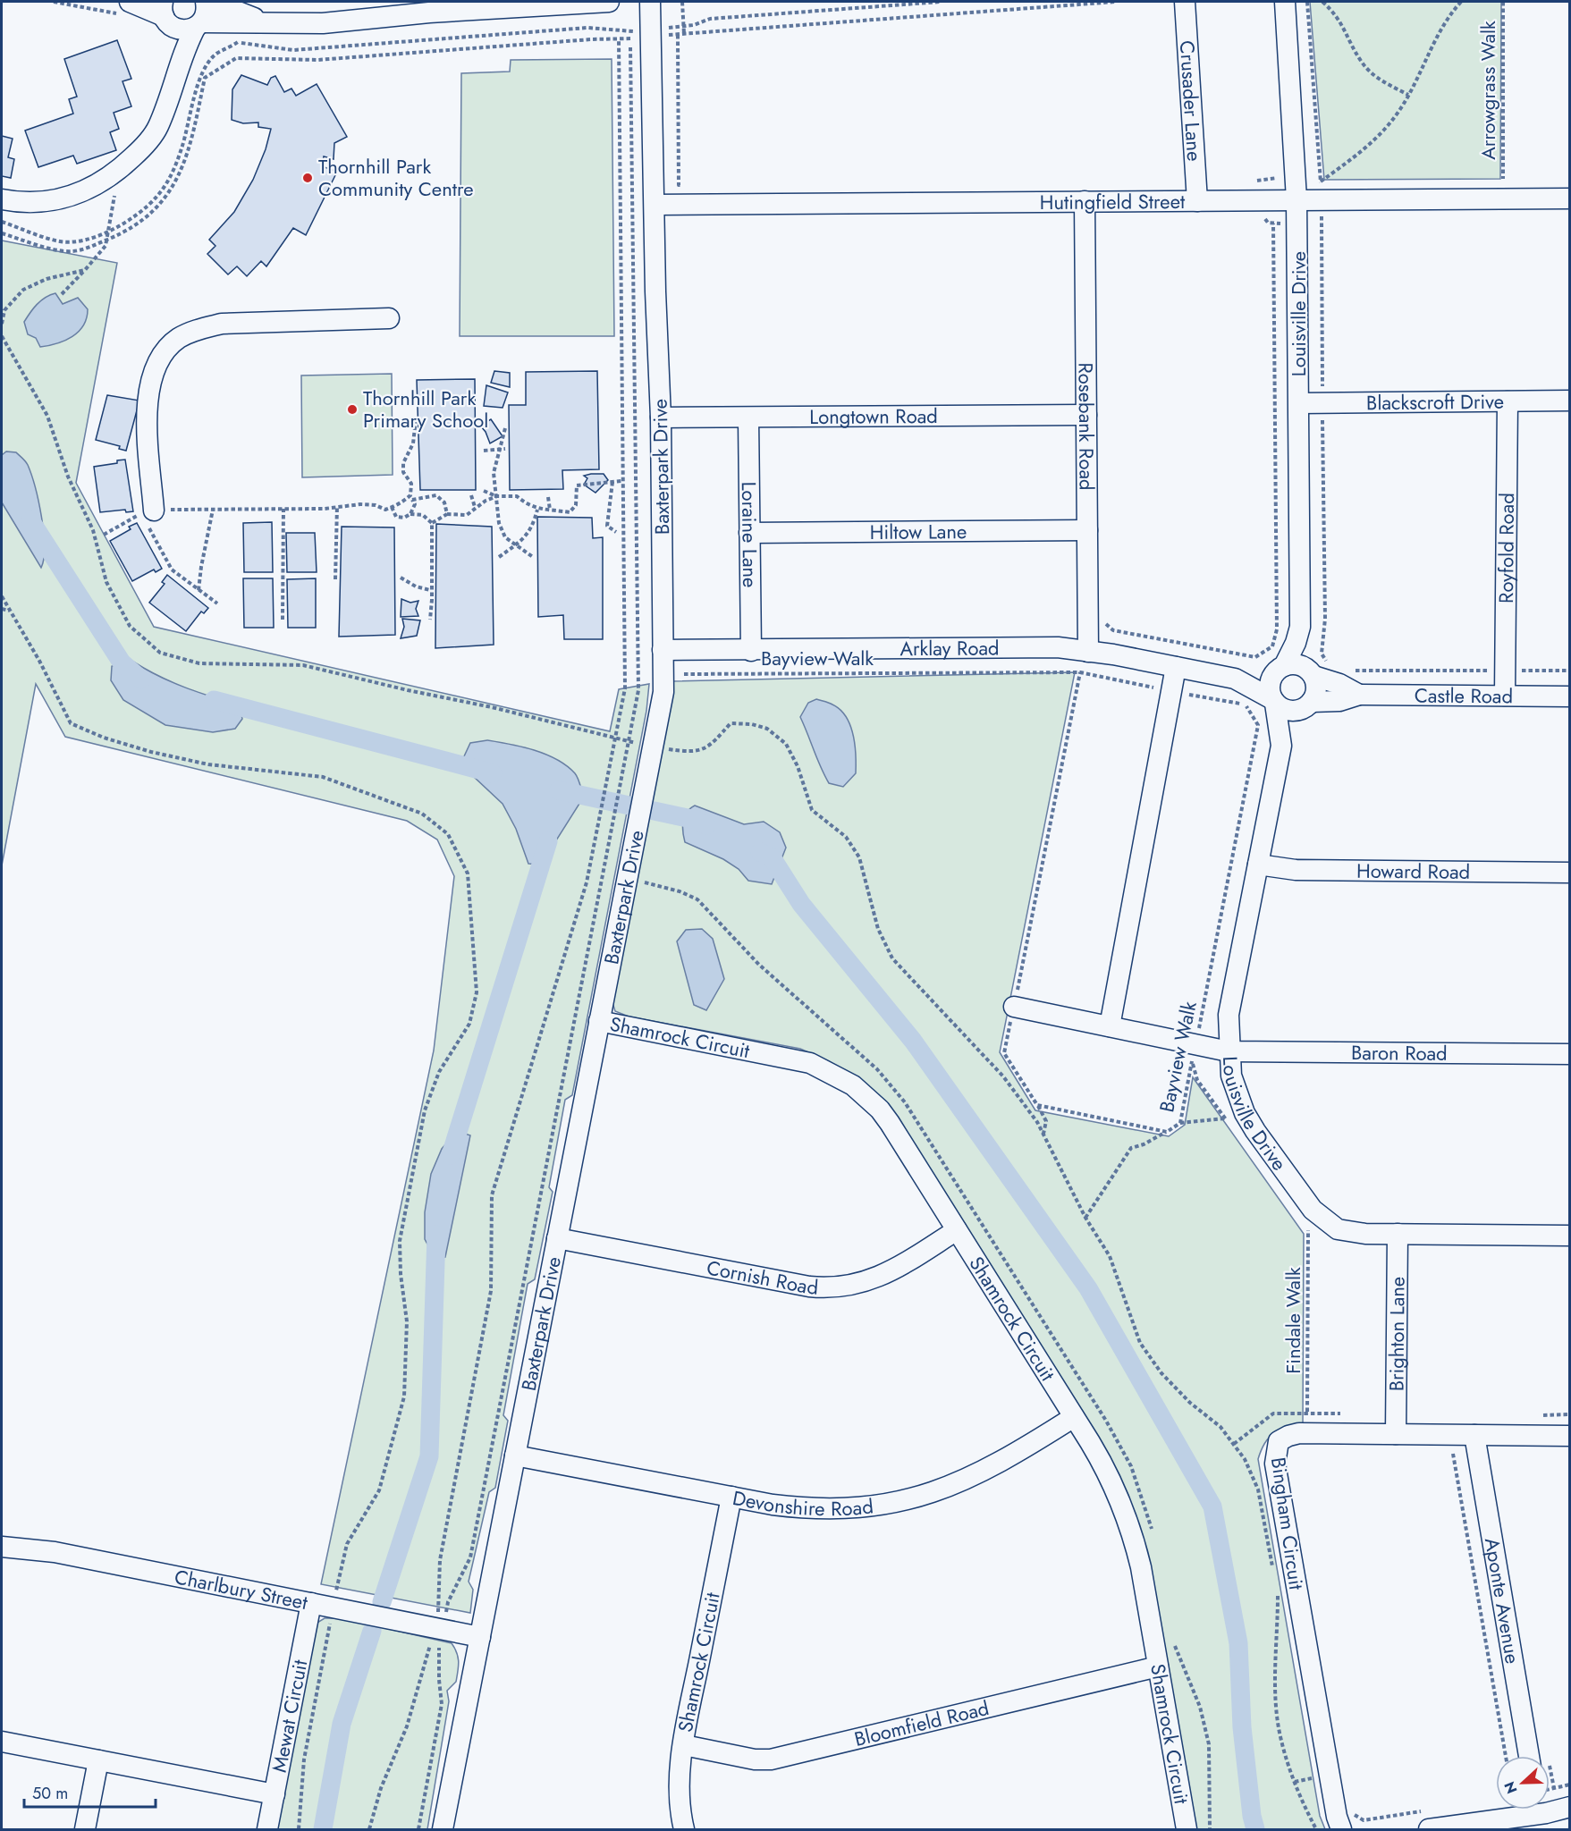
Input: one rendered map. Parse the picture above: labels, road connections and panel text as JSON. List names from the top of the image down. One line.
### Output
{"streets":{"street":["Crusader Lane","Hutingfield Street","Louisville Drive","Blackscroft Drive","Longtown Road","Rosebank Road","Baxterpark Drive","Hiltow Lane","Loraine Lane","Royfold Road","Arklay Road","Castle Road","Howard Road","Shamrock Circuit","Baron Road","Cornish Road","Brighton Lane","Devonshire Road","Bingham Circuit","Charlbury Street","Aponte Avenue","Mewat Circuit","Bloomfield Road"],"path":["Arrowgrass Walk","Bayview Walk","Findale Walk"]},"crossings":[["Crusader Lane","Hutingfield Street"],["Hutingfield Street","Louisville Drive"],["Hutingfield Street","Rosebank Road"],["Hutingfield Street","Baxterpark Drive"],["Louisville Drive","Blackscroft Drive"],["Louisville Drive","Arklay Road"],["Louisville Drive","Castle Road"],["Louisville Drive","Howard Road"],["Louisville Drive","Baron Road"],["Louisville Drive","Brighton Lane"],["Blackscroft Drive","Royfold Road"],["Longtown Road","Rosebank Road"],["Longtown Road","Baxterpark Drive"],["Longtown Road","Loraine Lane"],["Rosebank Road","Hiltow Lane"],["Rosebank Road","Arklay Road"],["Baxterpark Drive","Arklay Road"],["Baxterpark Drive","Shamrock Circuit"],["Baxterpark Drive","Cornish Road"],["Baxterpark Drive","Devonshire Road"],["Baxterpark Drive","Charlbury Street"],["Hiltow Lane","Loraine Lane"],["Loraine Lane","Arklay Road"],["Royfold Road","Castle Road"],["Arklay Road","Castle Road"],["Bayview Walk","Baron Road"],["Shamrock Circuit","Cornish Road"],["Shamrock Circuit","Devonshire Road"],["Shamrock Circuit","Bloomfield Road"],["Brighton Lane","Bingham Circuit"],["Bingham Circuit","Aponte Avenue"],["Charlbury Street","Mewat Circuit"]],"places":["Thornhill Park Community Centre","Thornhill Park Primary School"],"scale_bar":"50 m","north":"left"}
